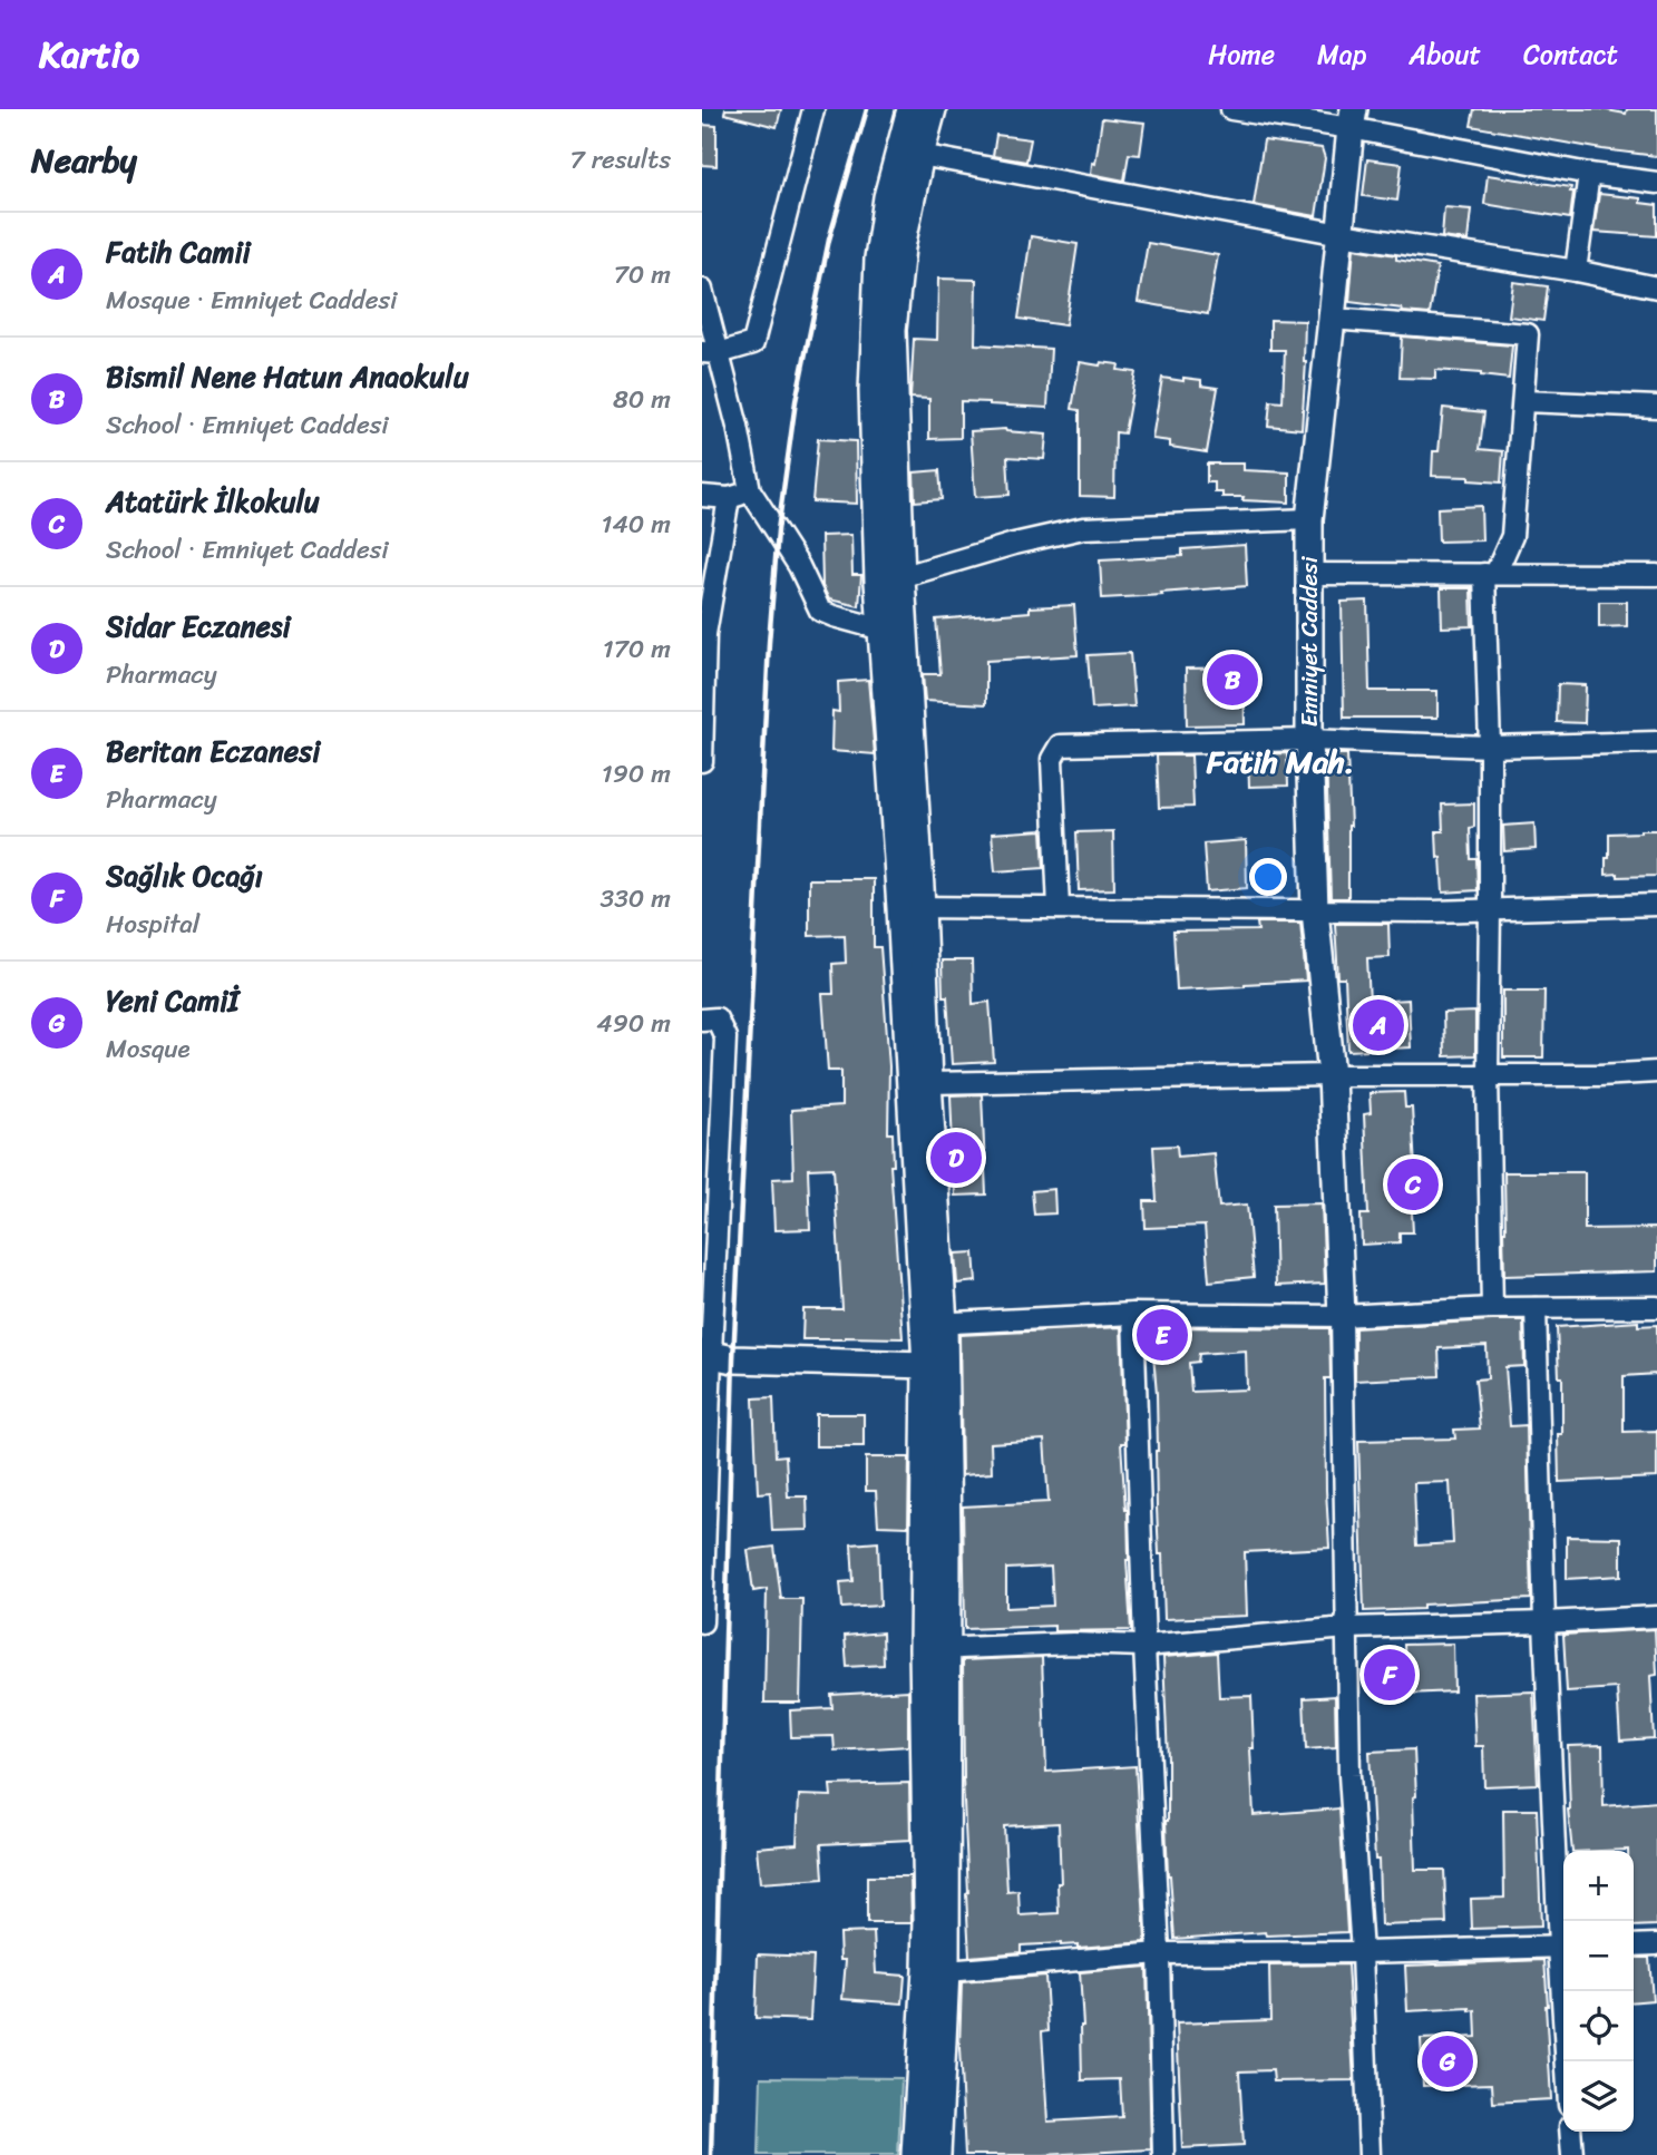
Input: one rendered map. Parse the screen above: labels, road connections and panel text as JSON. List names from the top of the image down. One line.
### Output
{"streets":{"street":["Emniyet Caddesi"]},"districts":["Fatih Mah."],"page":{"header":"Kartio","nav":["Home","Map","About","Contact"],"heading":["Nearby","7 results"],"list":[{"mark":"A","name":"Fatih Camii","note":"Mosque · Emniyet Caddesi","value":"70 m"},{"mark":"B","name":"Bismil Nene Hatun Anaokulu","note":"School · Emniyet Caddesi","value":"80 m"},{"mark":"C","name":"Atatürk İlkokulu","note":"School · Emniyet Caddesi","value":"140 m"},{"mark":"D","name":"Sidar Eczanesi","note":"Pharmacy","value":"170 m"},{"mark":"E","name":"Beritan Eczanesi","note":"Pharmacy","value":"190 m"},{"mark":"F","name":"Sağlık Ocağı","note":"Hospital","value":"330 m"},{"mark":"G","name":"Yeni Camiİ","note":"Mosque","value":"490 m"}],"pins":["B","A","D","C","E","F","G"],"map_buttons":["+","−"]}}
